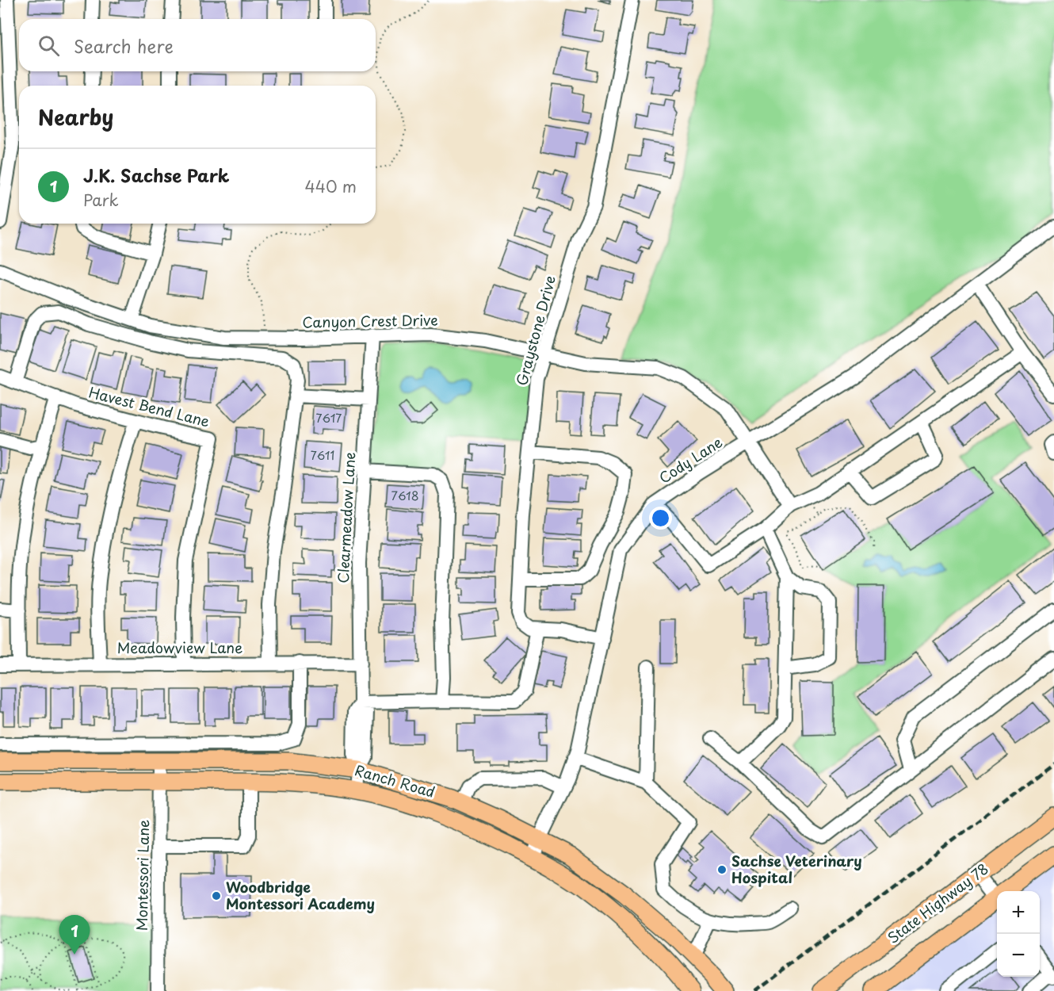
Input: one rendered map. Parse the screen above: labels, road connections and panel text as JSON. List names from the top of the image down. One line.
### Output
{"streets":{"main road":["Ranch Road","State Highway 78"],"street":["Canyon Crest Drive","Graystone Drive","Havest Bend Lane","Cody Lane","Clearmeadow Lane","Meadowview Lane","Montessori Lane"]},"crossings":[["Canyon Crest Drive","Graystone Drive"],["Canyon Crest Drive","Cody Lane"],["Canyon Crest Drive","Clearmeadow Lane"],["Havest Bend Lane","Meadowview Lane"],["Cody Lane","Ranch Road"],["Clearmeadow Lane","Meadowview Lane"],["Clearmeadow Lane","Ranch Road"],["Ranch Road","Montessori Lane"]],"places":["Sachse Veterinary Hospital","Woodbridge Montessori Academy"],"house_numbers":["7617","7611","7618"],"page":{"search":"Search here","heading":"Nearby","list":[{"mark":"1","name":"J.K. Sachse Park","note":"Park","value":"440 m"}],"map_buttons":["+","−"],"pins":"1"}}
